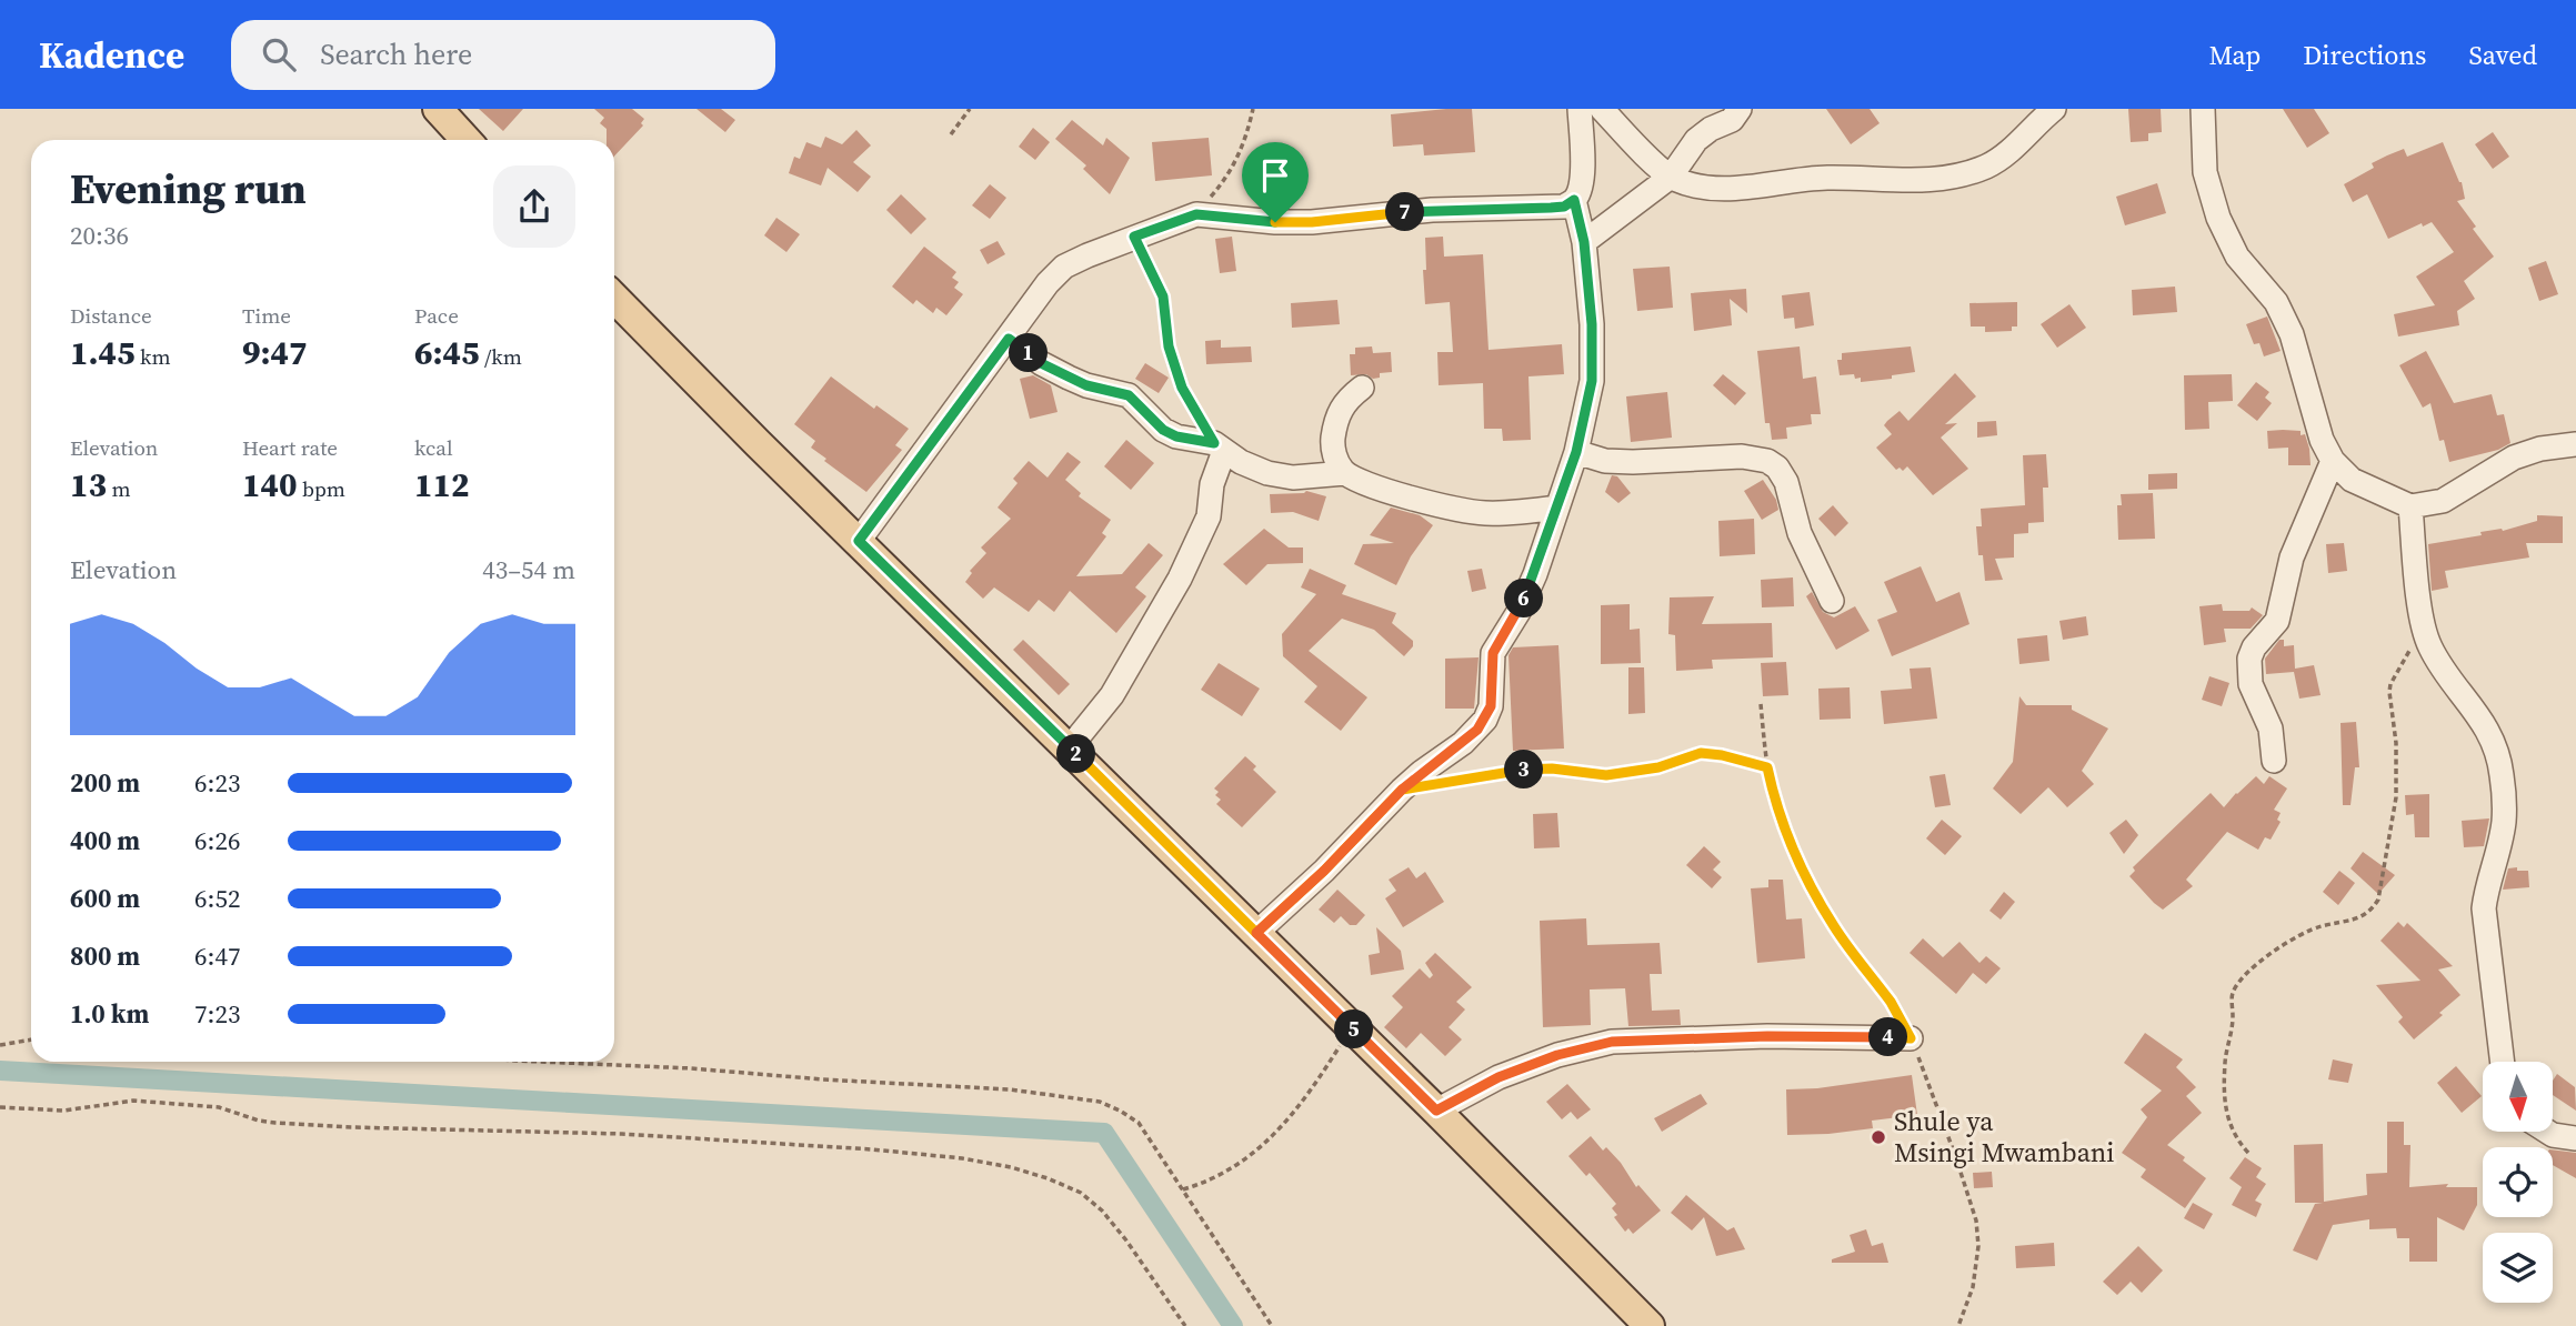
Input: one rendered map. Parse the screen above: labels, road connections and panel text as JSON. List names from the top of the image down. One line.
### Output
{"places":["Shule ya Msingi Mwambani"],"north":"bottom","page":{"header":"Kadence","search":"Search here","nav":["Map","Directions","Saved"],"heading":["Evening run","20:36"],"pins":["7","1","6","2","3","5","4"],"stats":[["Distance","1.45 km"],["Time","9:47"],["Pace","6:45 /km"],["Elevation","13 m"],["Heart rate","140 bpm"],["kcal","112"]],"chart":["Elevation","43–54 m"],"list":[{"name":"200 m","note":"6:23"},{"name":"400 m","note":"6:26"},{"name":"600 m","note":"6:52"},{"name":"800 m","note":"6:47"},{"name":"1.0 km","note":"7:23"}]}}
